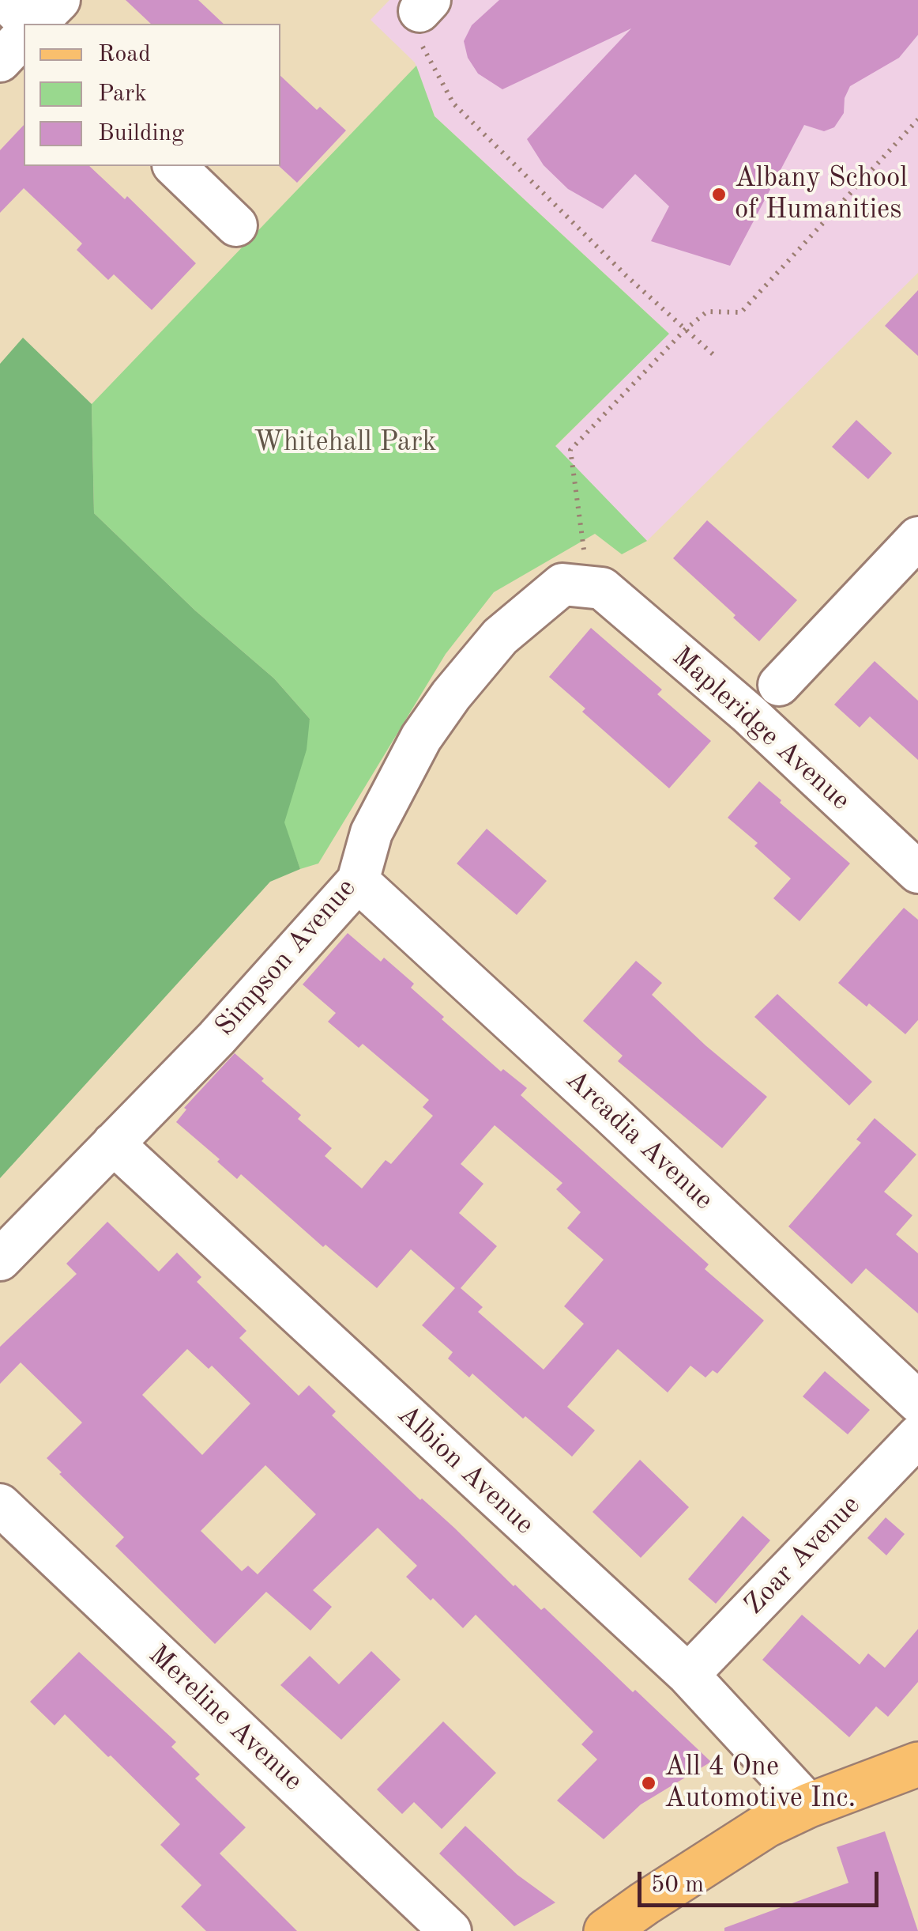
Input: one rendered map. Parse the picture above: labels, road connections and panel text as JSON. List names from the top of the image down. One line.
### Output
{"streets":{"street":["Mapleridge Avenue","Simpson Avenue","Arcadia Avenue","Albion Avenue","Zoar Avenue","Mereline Avenue"]},"crossings":[["Mapleridge Avenue","Simpson Avenue"],["Simpson Avenue","Arcadia Avenue"],["Simpson Avenue","Albion Avenue"],["Albion Avenue","Zoar Avenue"]],"parks":["Whitehall Park"],"places":["Albany School of Humanities","All 4 One Automotive Inc."],"legend":["Road","Park","Building"],"scale_bar":"50 m"}
